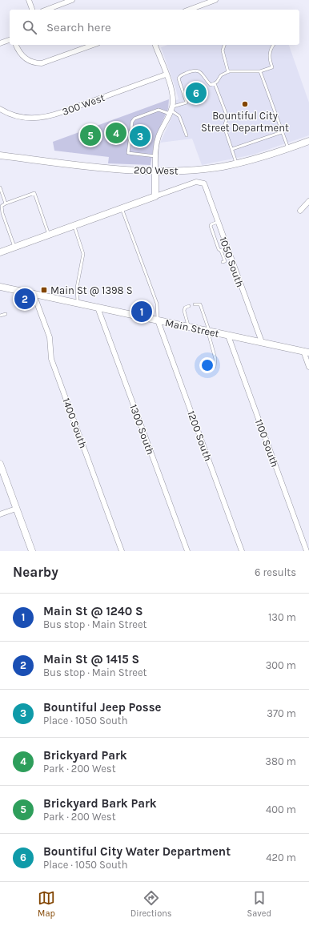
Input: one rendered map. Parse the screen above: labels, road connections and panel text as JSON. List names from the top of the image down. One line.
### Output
{"streets":{"street":["300 West","200 West","1050 South","Main Street","1400 South","1300 South","1200 South","1100 South"]},"crossings":[["200 West","1050 South"],["1050 South","Main Street"],["Main Street","1400 South"],["Main Street","1300 South"],["Main Street","1200 South"],["Main Street","1100 South"]],"places":{"other":["Bountiful City Street Department"],"transit":["Main St @ 1398 S"]},"page":{"search":"Search here","pins":["6","4","5","3","2","1"],"heading":["Nearby","6 results"],"list":[{"mark":"1","name":"Main St @ 1240 S","note":"Bus stop · Main Street","value":"130 m"},{"mark":"2","name":"Main St @ 1415 S","note":"Bus stop · Main Street","value":"300 m"},{"mark":"3","name":"Bountiful Jeep Posse","note":"Place · 1050 South","value":"370 m"},{"mark":"4","name":"Brickyard Park","note":"Park · 200 West","value":"380 m"},{"mark":"5","name":"Brickyard Bark Park","note":"Park · 200 West","value":"400 m"},{"mark":"6","name":"Bountiful City Water Department","note":"Place · 1050 South","value":"420 m"}],"nav":["Map","Directions","Saved"]}}
